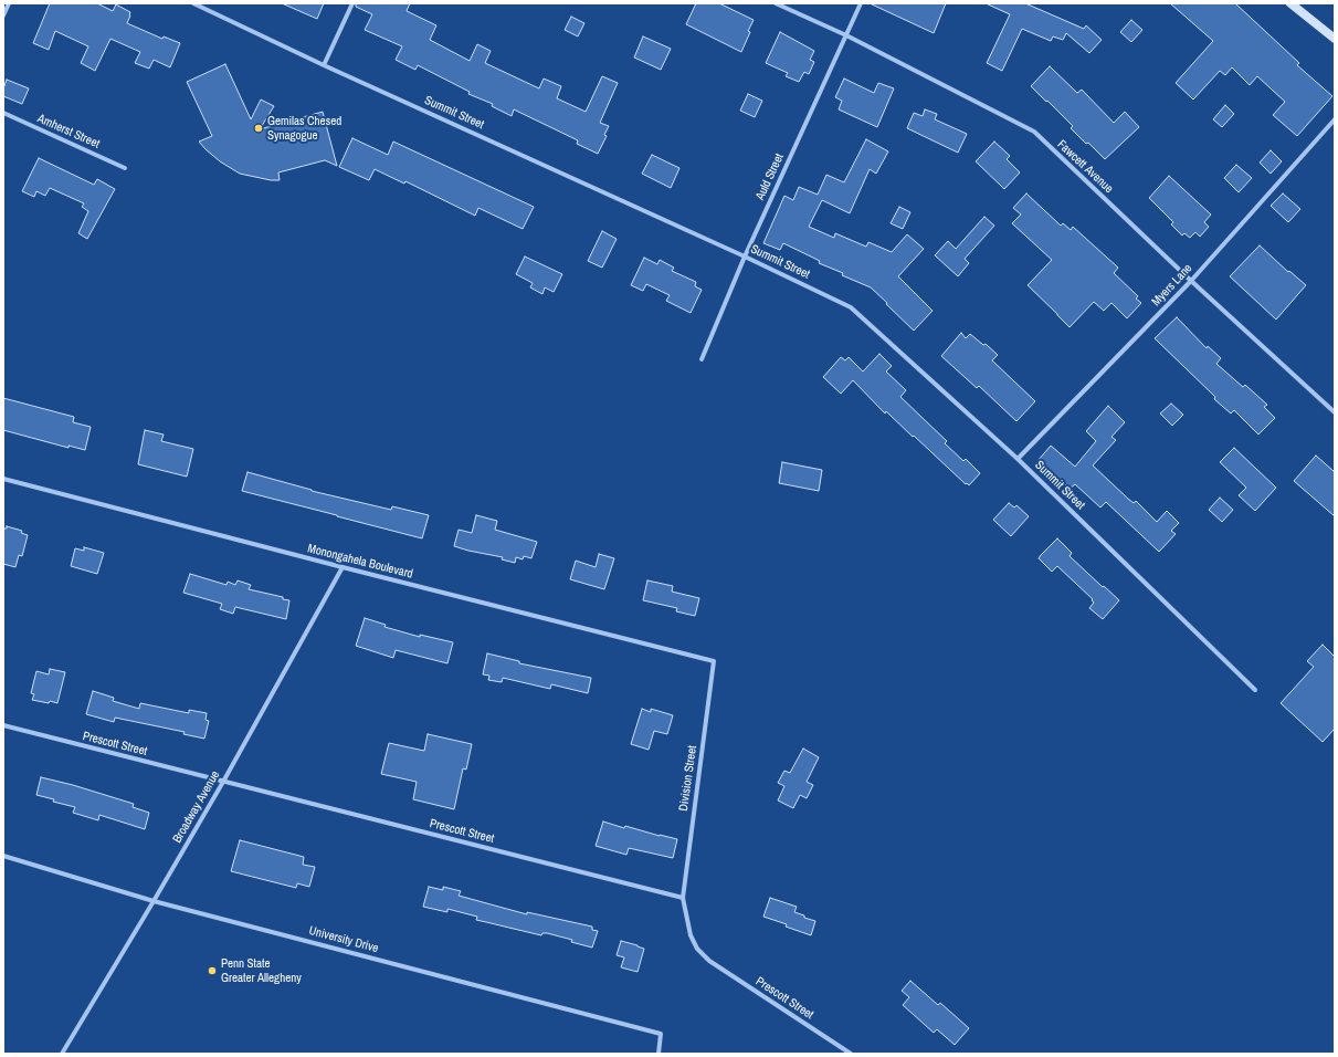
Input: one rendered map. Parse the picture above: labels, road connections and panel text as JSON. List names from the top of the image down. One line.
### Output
{"streets":{"street":["Summit Street","Amherst Street","Fawcett Avenue","Auld Street","Myers Lane","Monongahela Boulevard","Prescott Street","Division Street","Broadway Avenue","University Drive"]},"crossings":[["Summit Street","Auld Street"],["Summit Street","Myers Lane"],["Fawcett Avenue","Auld Street"],["Fawcett Avenue","Myers Lane"],["Monongahela Boulevard","Division Street"],["Monongahela Boulevard","Broadway Avenue"],["Prescott Street","Division Street"],["Prescott Street","Broadway Avenue"],["Broadway Avenue","University Drive"]],"places":["Gemilas Chesed Synagogue","Penn State Greater Allegheny"]}
